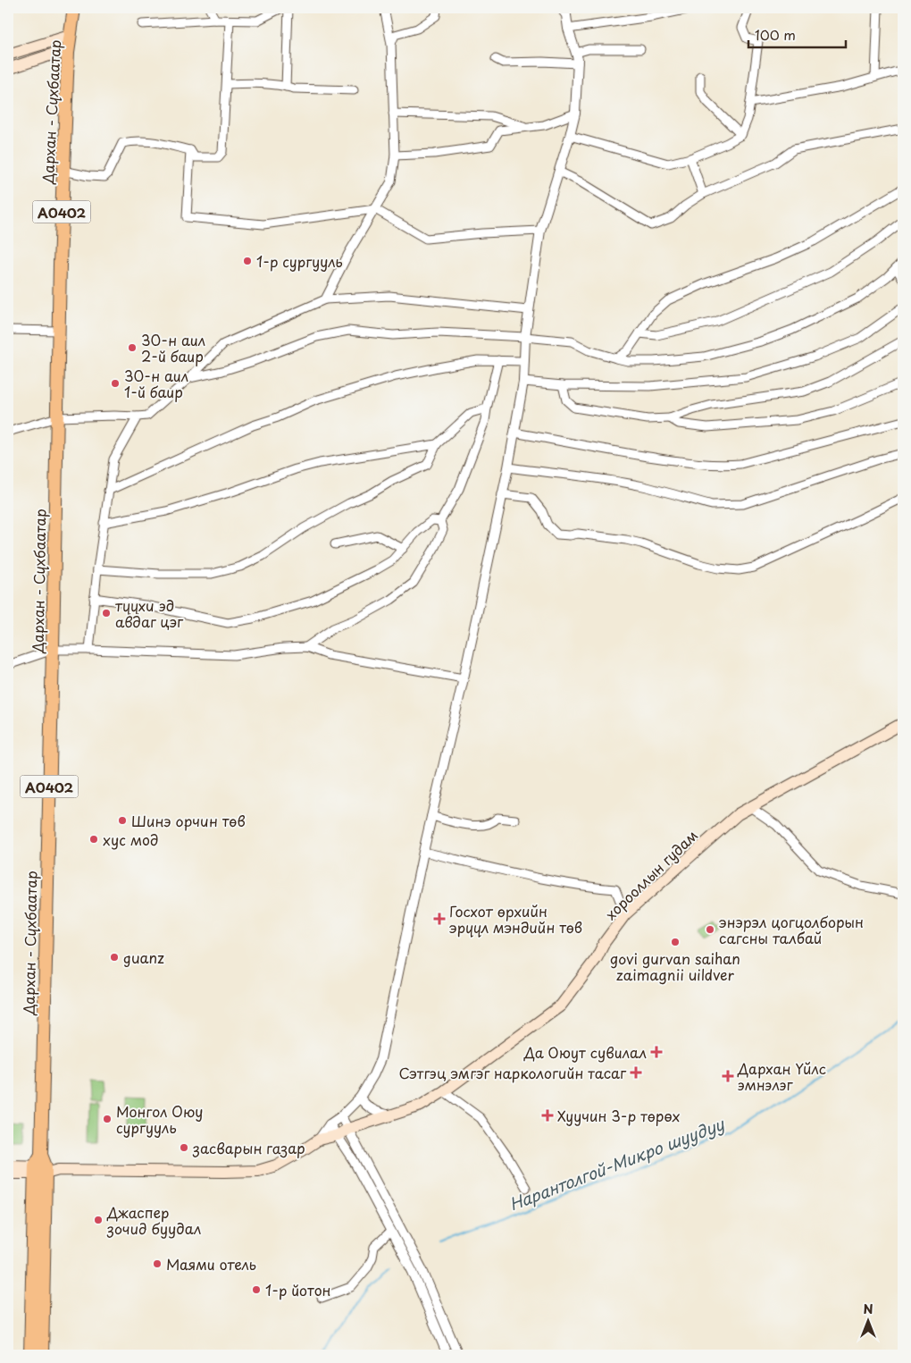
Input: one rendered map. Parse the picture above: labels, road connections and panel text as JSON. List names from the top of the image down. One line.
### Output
{"streets":{"highway":["Дархан - Сүхбаатар","A0402"],"main road":["хорооллын гудам"]},"crossings":[["Дархан - Сүхбаатар","хорооллын гудам"]],"water":["Нарантолгой-Микро шуудуу"],"places":{"other":["1-р сургууль","30-н аил 2-й баир","30-н аил 1-й баир","түүхи эд авдаг цэг","Шинэ орчин төв","хус мод","энэрэл цогцолборын сагсны талбай","govi gurvan saihan zaimagnii uildver","guanz","Монгол Оюу сургууль","засварын газар","Джаспер зочид буудал","Маями отель","1-р йотон"],"health":["Госхот өрхийн эрүүл мэндийн төв","Да Оюут сувилал","Сэтгэц эмгэг наркологийн тасаг","Дархан Үйлс эмнэлэг","Хуучин 3-р төрөх"]},"scale_bar":"100 m","north":"top"}
